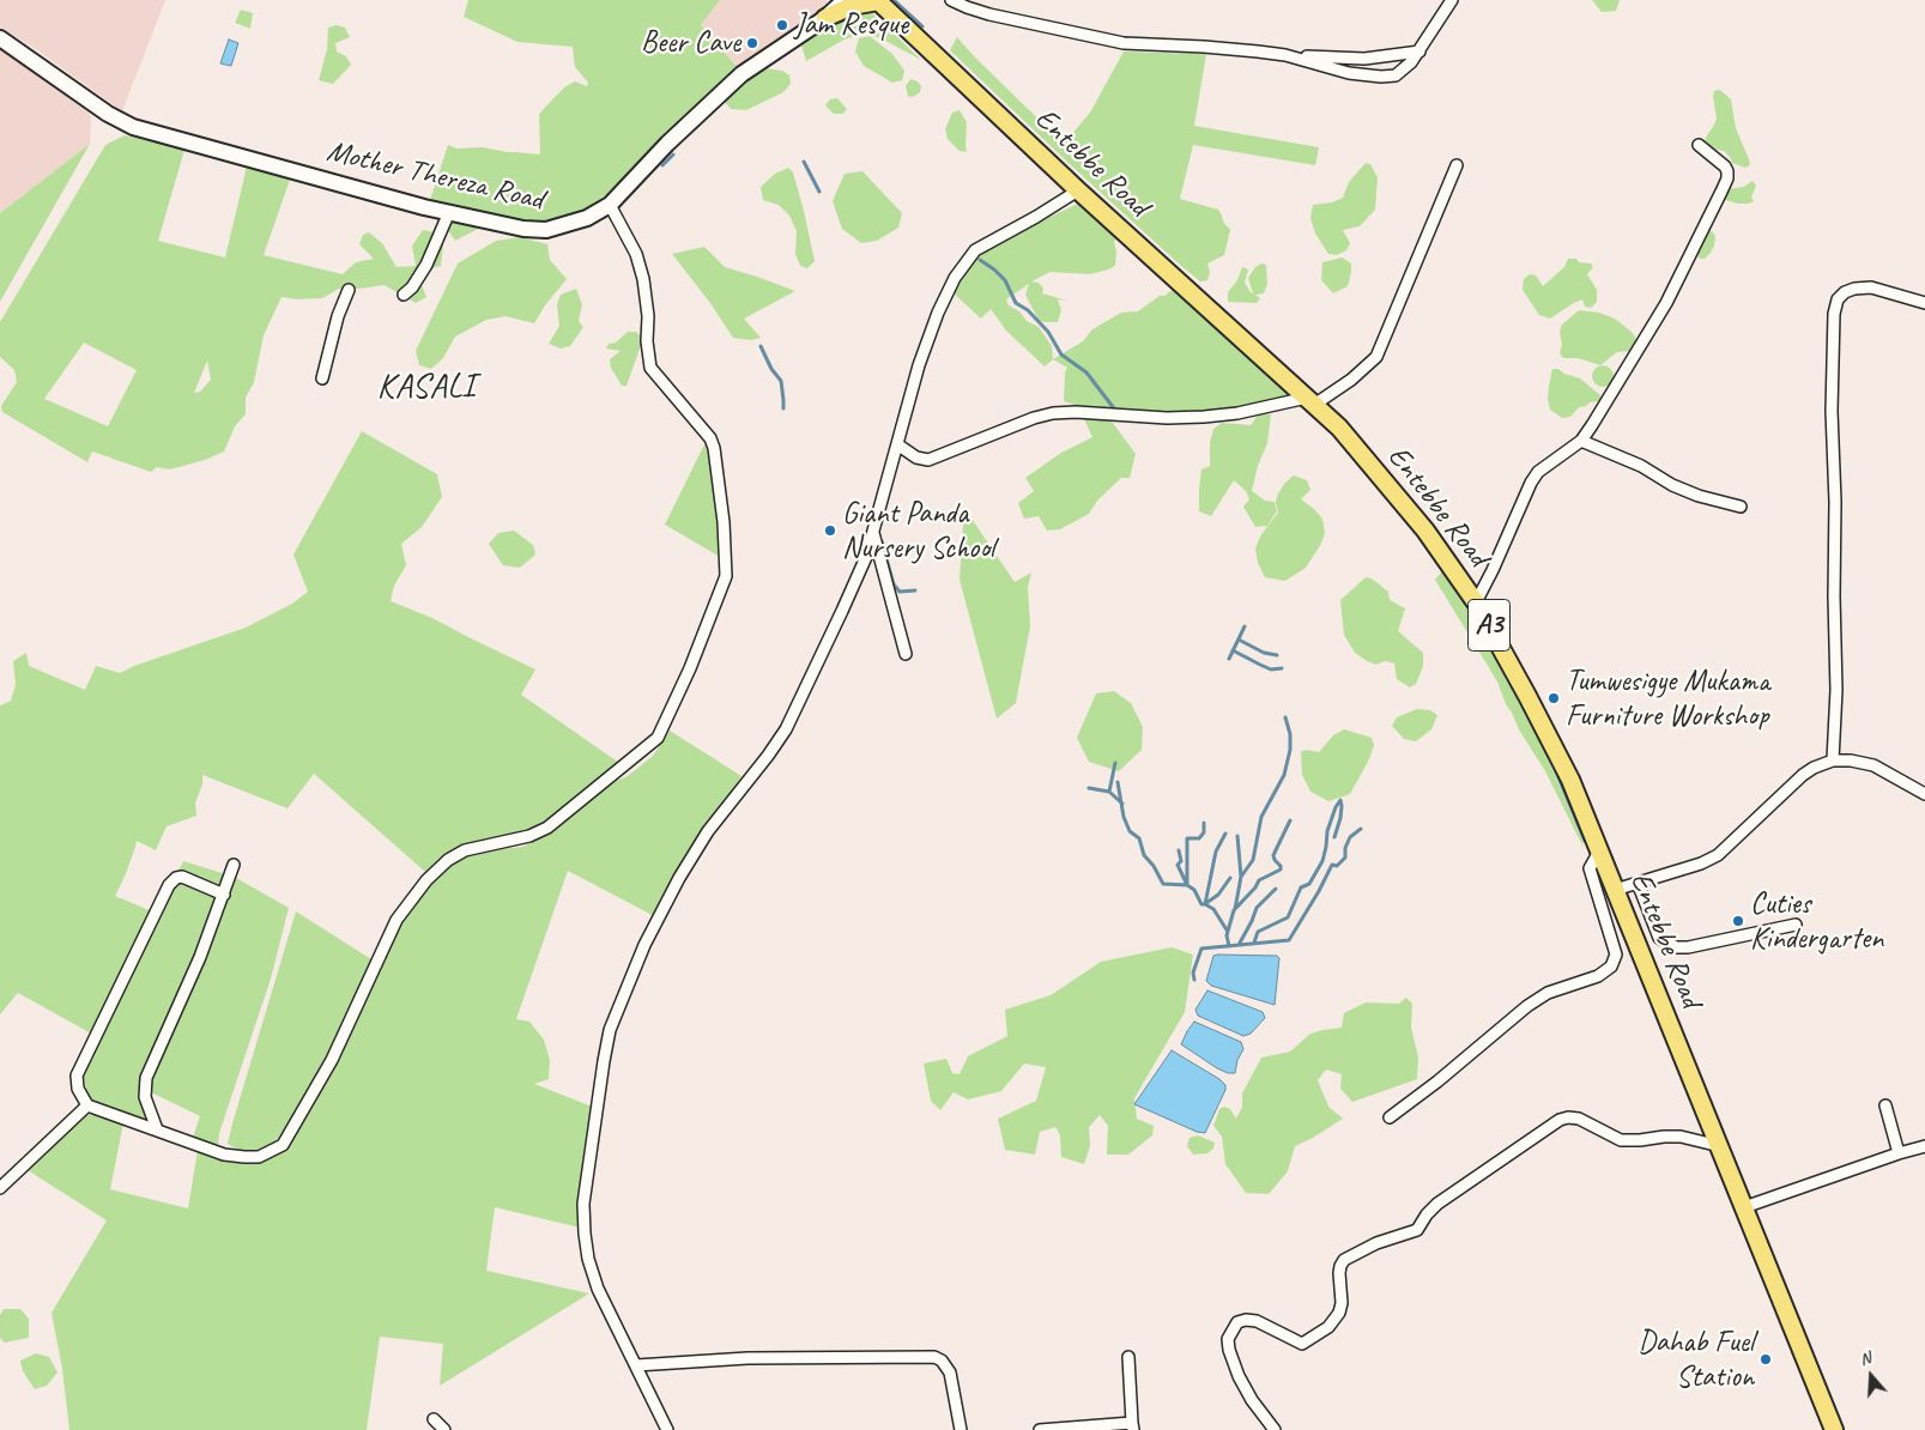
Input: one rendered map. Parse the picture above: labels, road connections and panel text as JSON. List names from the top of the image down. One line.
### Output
{"streets":{"main road":["Entebbe Road","A3"],"street":["Mother Thereza Road"]},"districts":["KASALI"],"places":["Jam Resque","Beer Cave","Giant Panda Nursery School","Tumwesigye Mukama Furniture Workshop","Cuties Kindergarten","Dahab Fuel Station"],"north":"top"}
